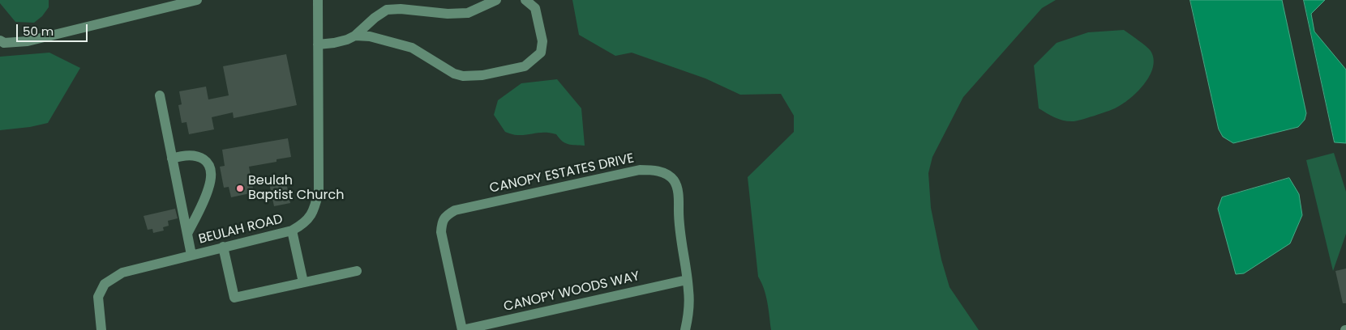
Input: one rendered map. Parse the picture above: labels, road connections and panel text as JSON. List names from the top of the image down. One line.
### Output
{"streets":{"street":["CANOPY ESTATES DRIVE","BEULAH ROAD","CANOPY WOODS WAY"]},"crossings":[["CANOPY ESTATES DRIVE","CANOPY WOODS WAY"]],"places":["Beulah Baptist Church"],"scale_bar":"50 m"}
